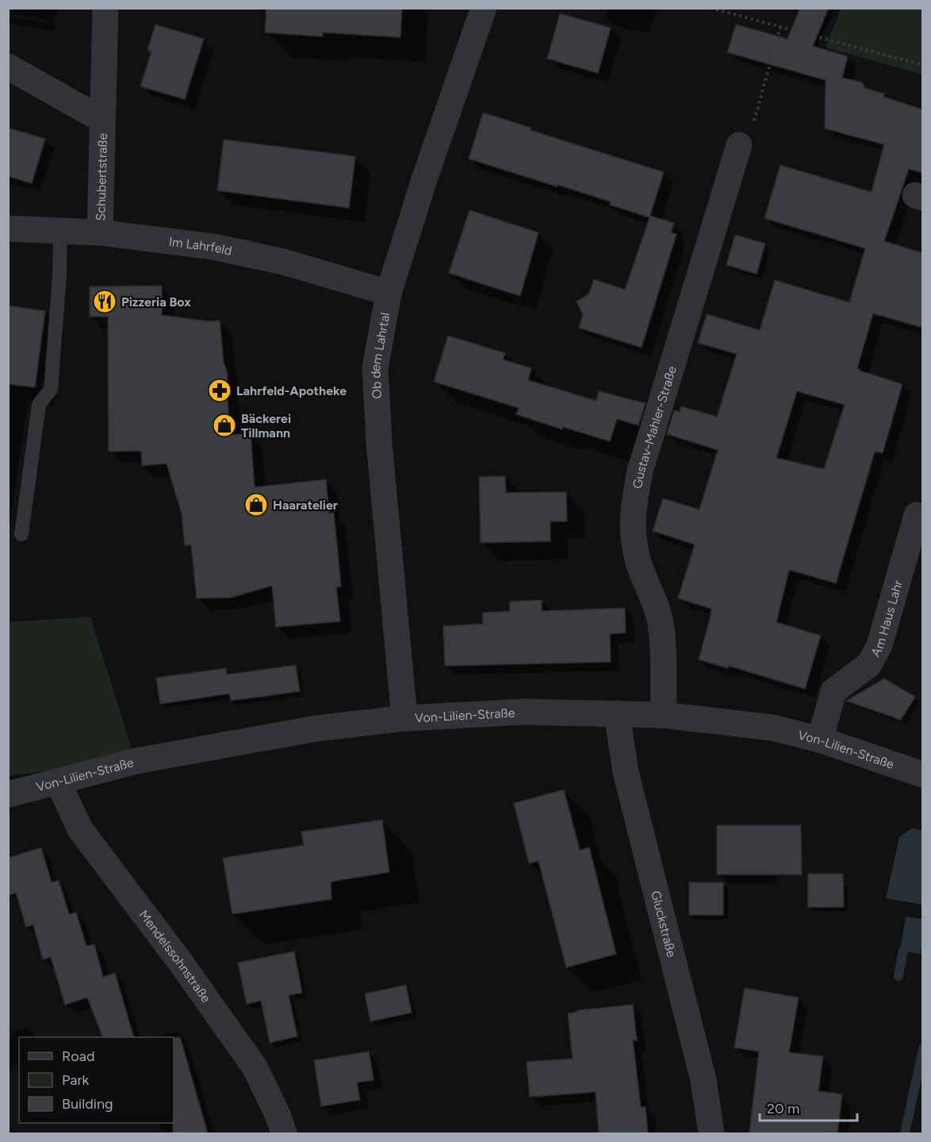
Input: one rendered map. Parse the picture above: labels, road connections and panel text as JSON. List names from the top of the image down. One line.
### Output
{"streets":{"street":["Schubertstraße","Im Lahrfeld","Ob dem Lahrtal","Gustav-Mahler-Straße","Am Haus Lahr","Von-Lilien-Straße","Gluckstraße","Mendelssohnstraße"]},"crossings":[["Schubertstraße","Im Lahrfeld"],["Im Lahrfeld","Ob dem Lahrtal"],["Ob dem Lahrtal","Von-Lilien-Straße"],["Gustav-Mahler-Straße","Von-Lilien-Straße"],["Am Haus Lahr","Von-Lilien-Straße"],["Von-Lilien-Straße","Gluckstraße"],["Von-Lilien-Straße","Mendelssohnstraße"]],"places":{"restaurant":["Pizzeria Box"],"pharmacy":["Lahrfeld-Apotheke"],"shop":["Bäckerei Tillmann","Haaratelier"]},"legend":["Road","Park","Building"],"scale_bar":"20 m"}
